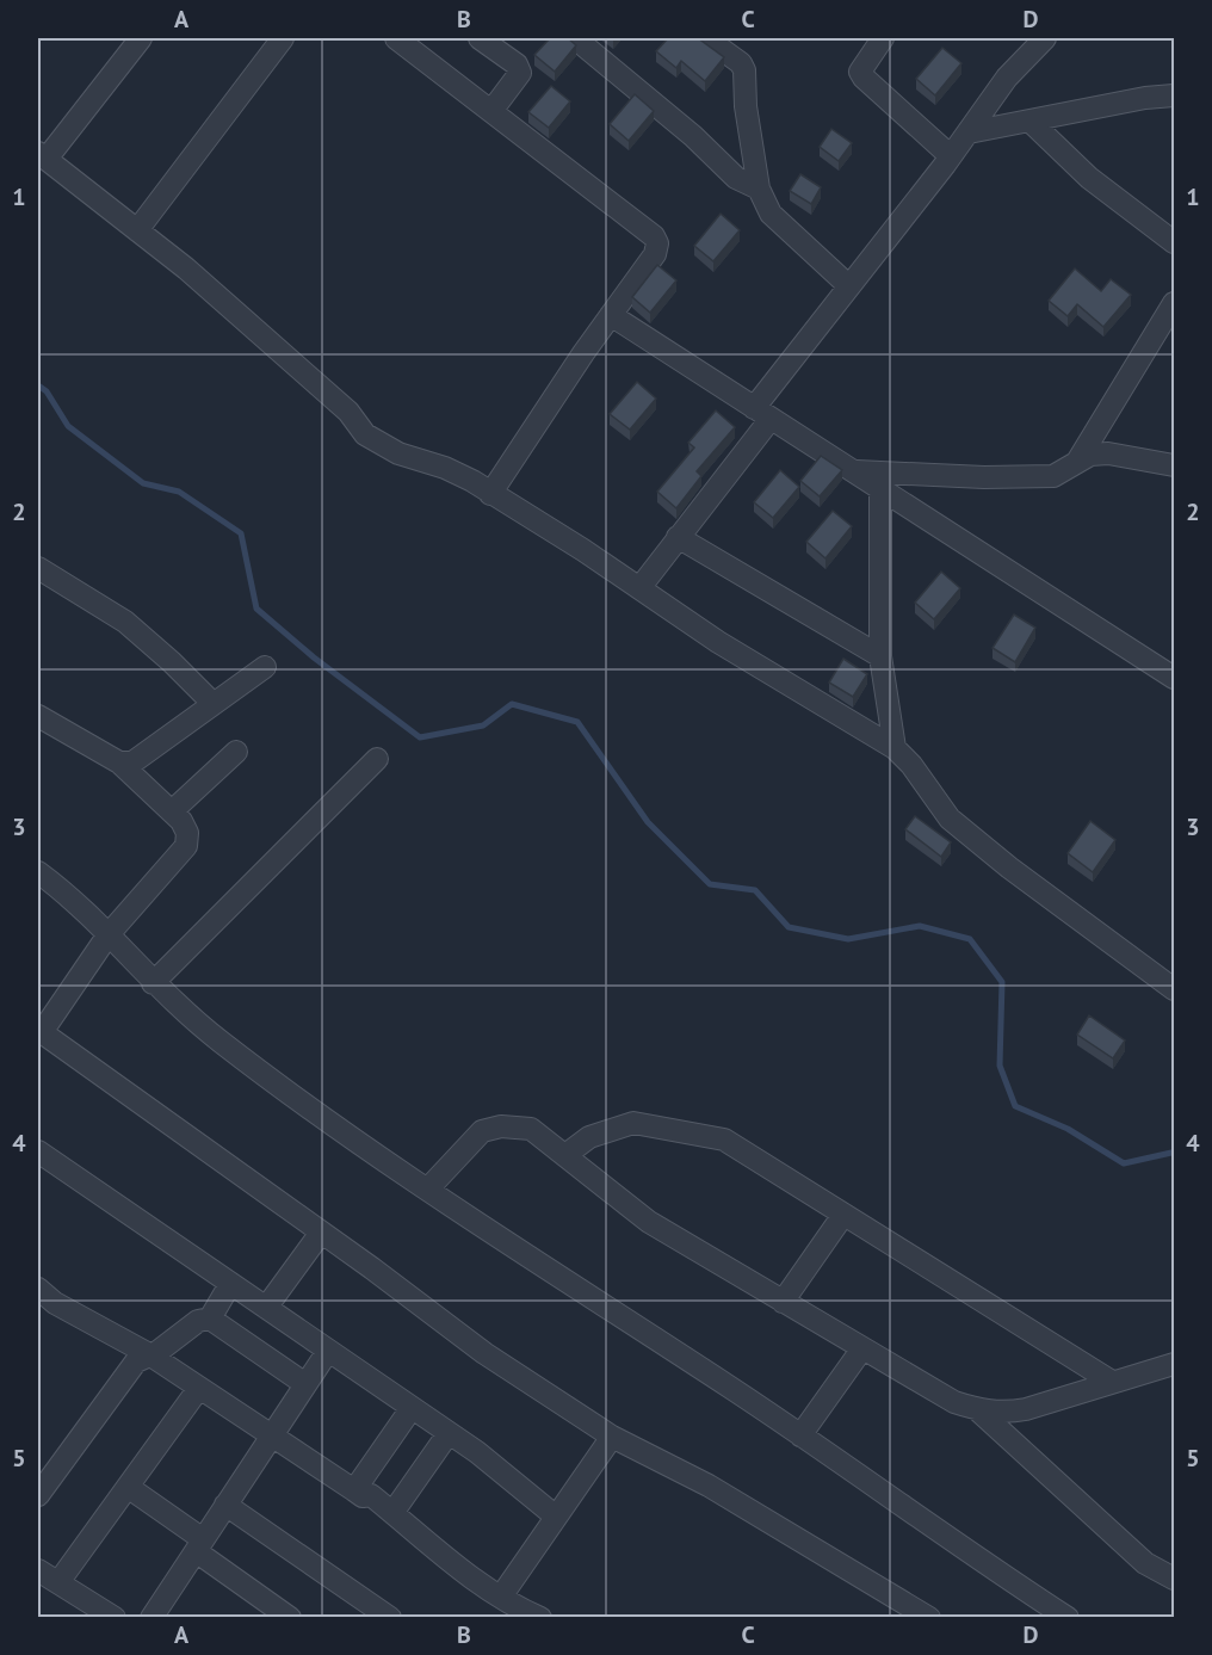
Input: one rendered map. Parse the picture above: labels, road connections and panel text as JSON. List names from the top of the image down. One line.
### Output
{"grid":{"columns":["A","B","C","D"],"rows":["1","2","3","4","5"]}}
